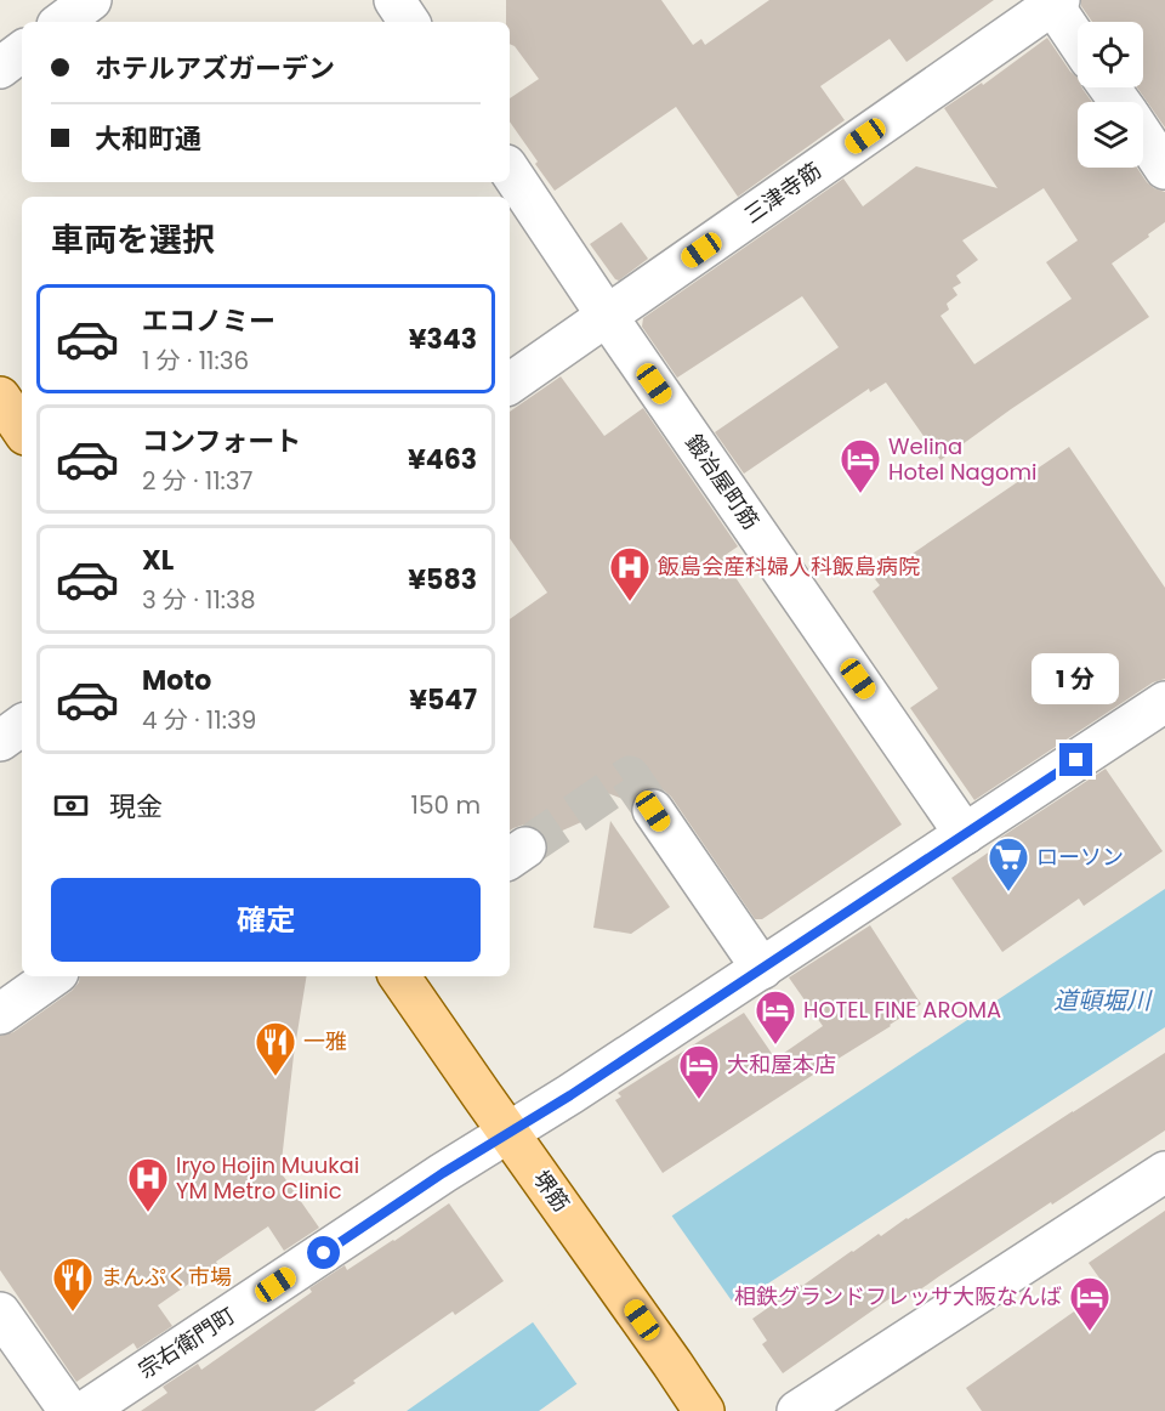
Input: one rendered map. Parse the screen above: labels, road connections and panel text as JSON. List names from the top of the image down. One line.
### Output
{"streets":{"main road":["堺筋"],"street":["三津寺筋","鍛冶屋町筋","宗右衛門町"]},"crossings":[["三津寺筋","鍛冶屋町筋"],["鍛冶屋町筋","宗右衛門町"],["堺筋","宗右衛門町"]],"water":["道頓堀川"],"places":{"hotel":["Welina Hotel Nagomi","HOTEL FINE AROMA","大和屋本店","相鉄グランドフレッサ大阪なんば"],"hospital":["飯島会産科婦人科飯島病院","Iryo Hojin Muukai YM Metro Clinic"],"supermarket":["ローソン"],"restaurant":["一雅","まんぷく市場"]},"page":{"banner":["ホテルアズガーデン","大和町通"],"heading":"車両を選択","list":[{"name":"エコノミー","note":"1 分 · 11:36","value":"¥343"},{"name":"コンフォート","note":"2 分 · 11:37","value":"¥463"},{"name":"XL","note":"3 分 · 11:38","value":"¥583"},{"name":"Moto","note":"4 分 · 11:39","value":"¥547"}],"bubble":"1 分","pay":["現金","150 m"],"buttons":"確定"}}
